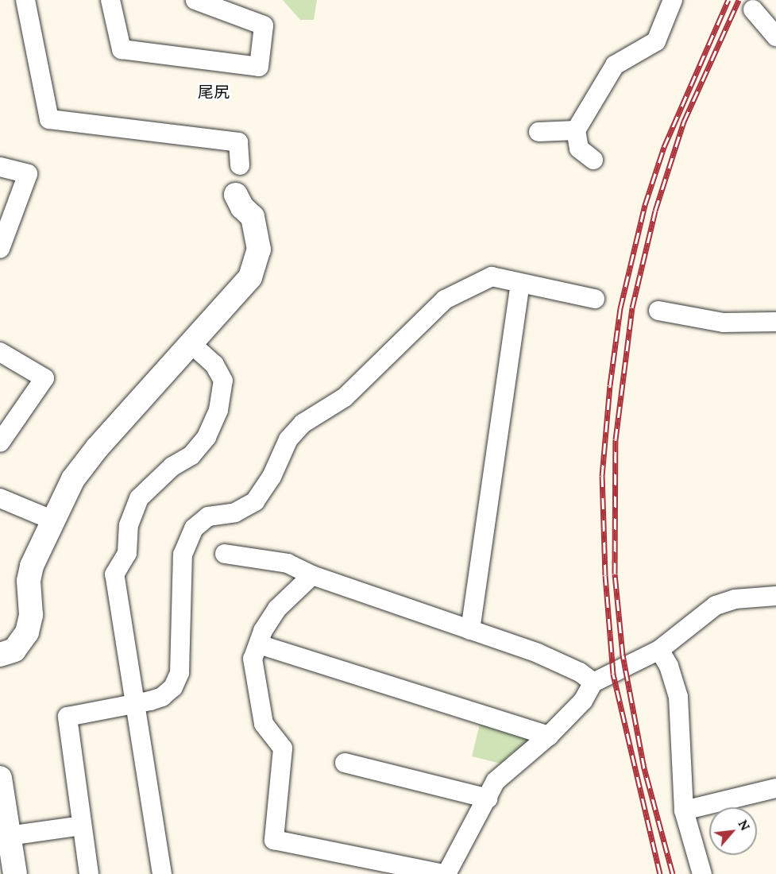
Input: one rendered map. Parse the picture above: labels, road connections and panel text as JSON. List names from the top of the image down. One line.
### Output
{"districts":["尾尻"],"north":"top right"}
